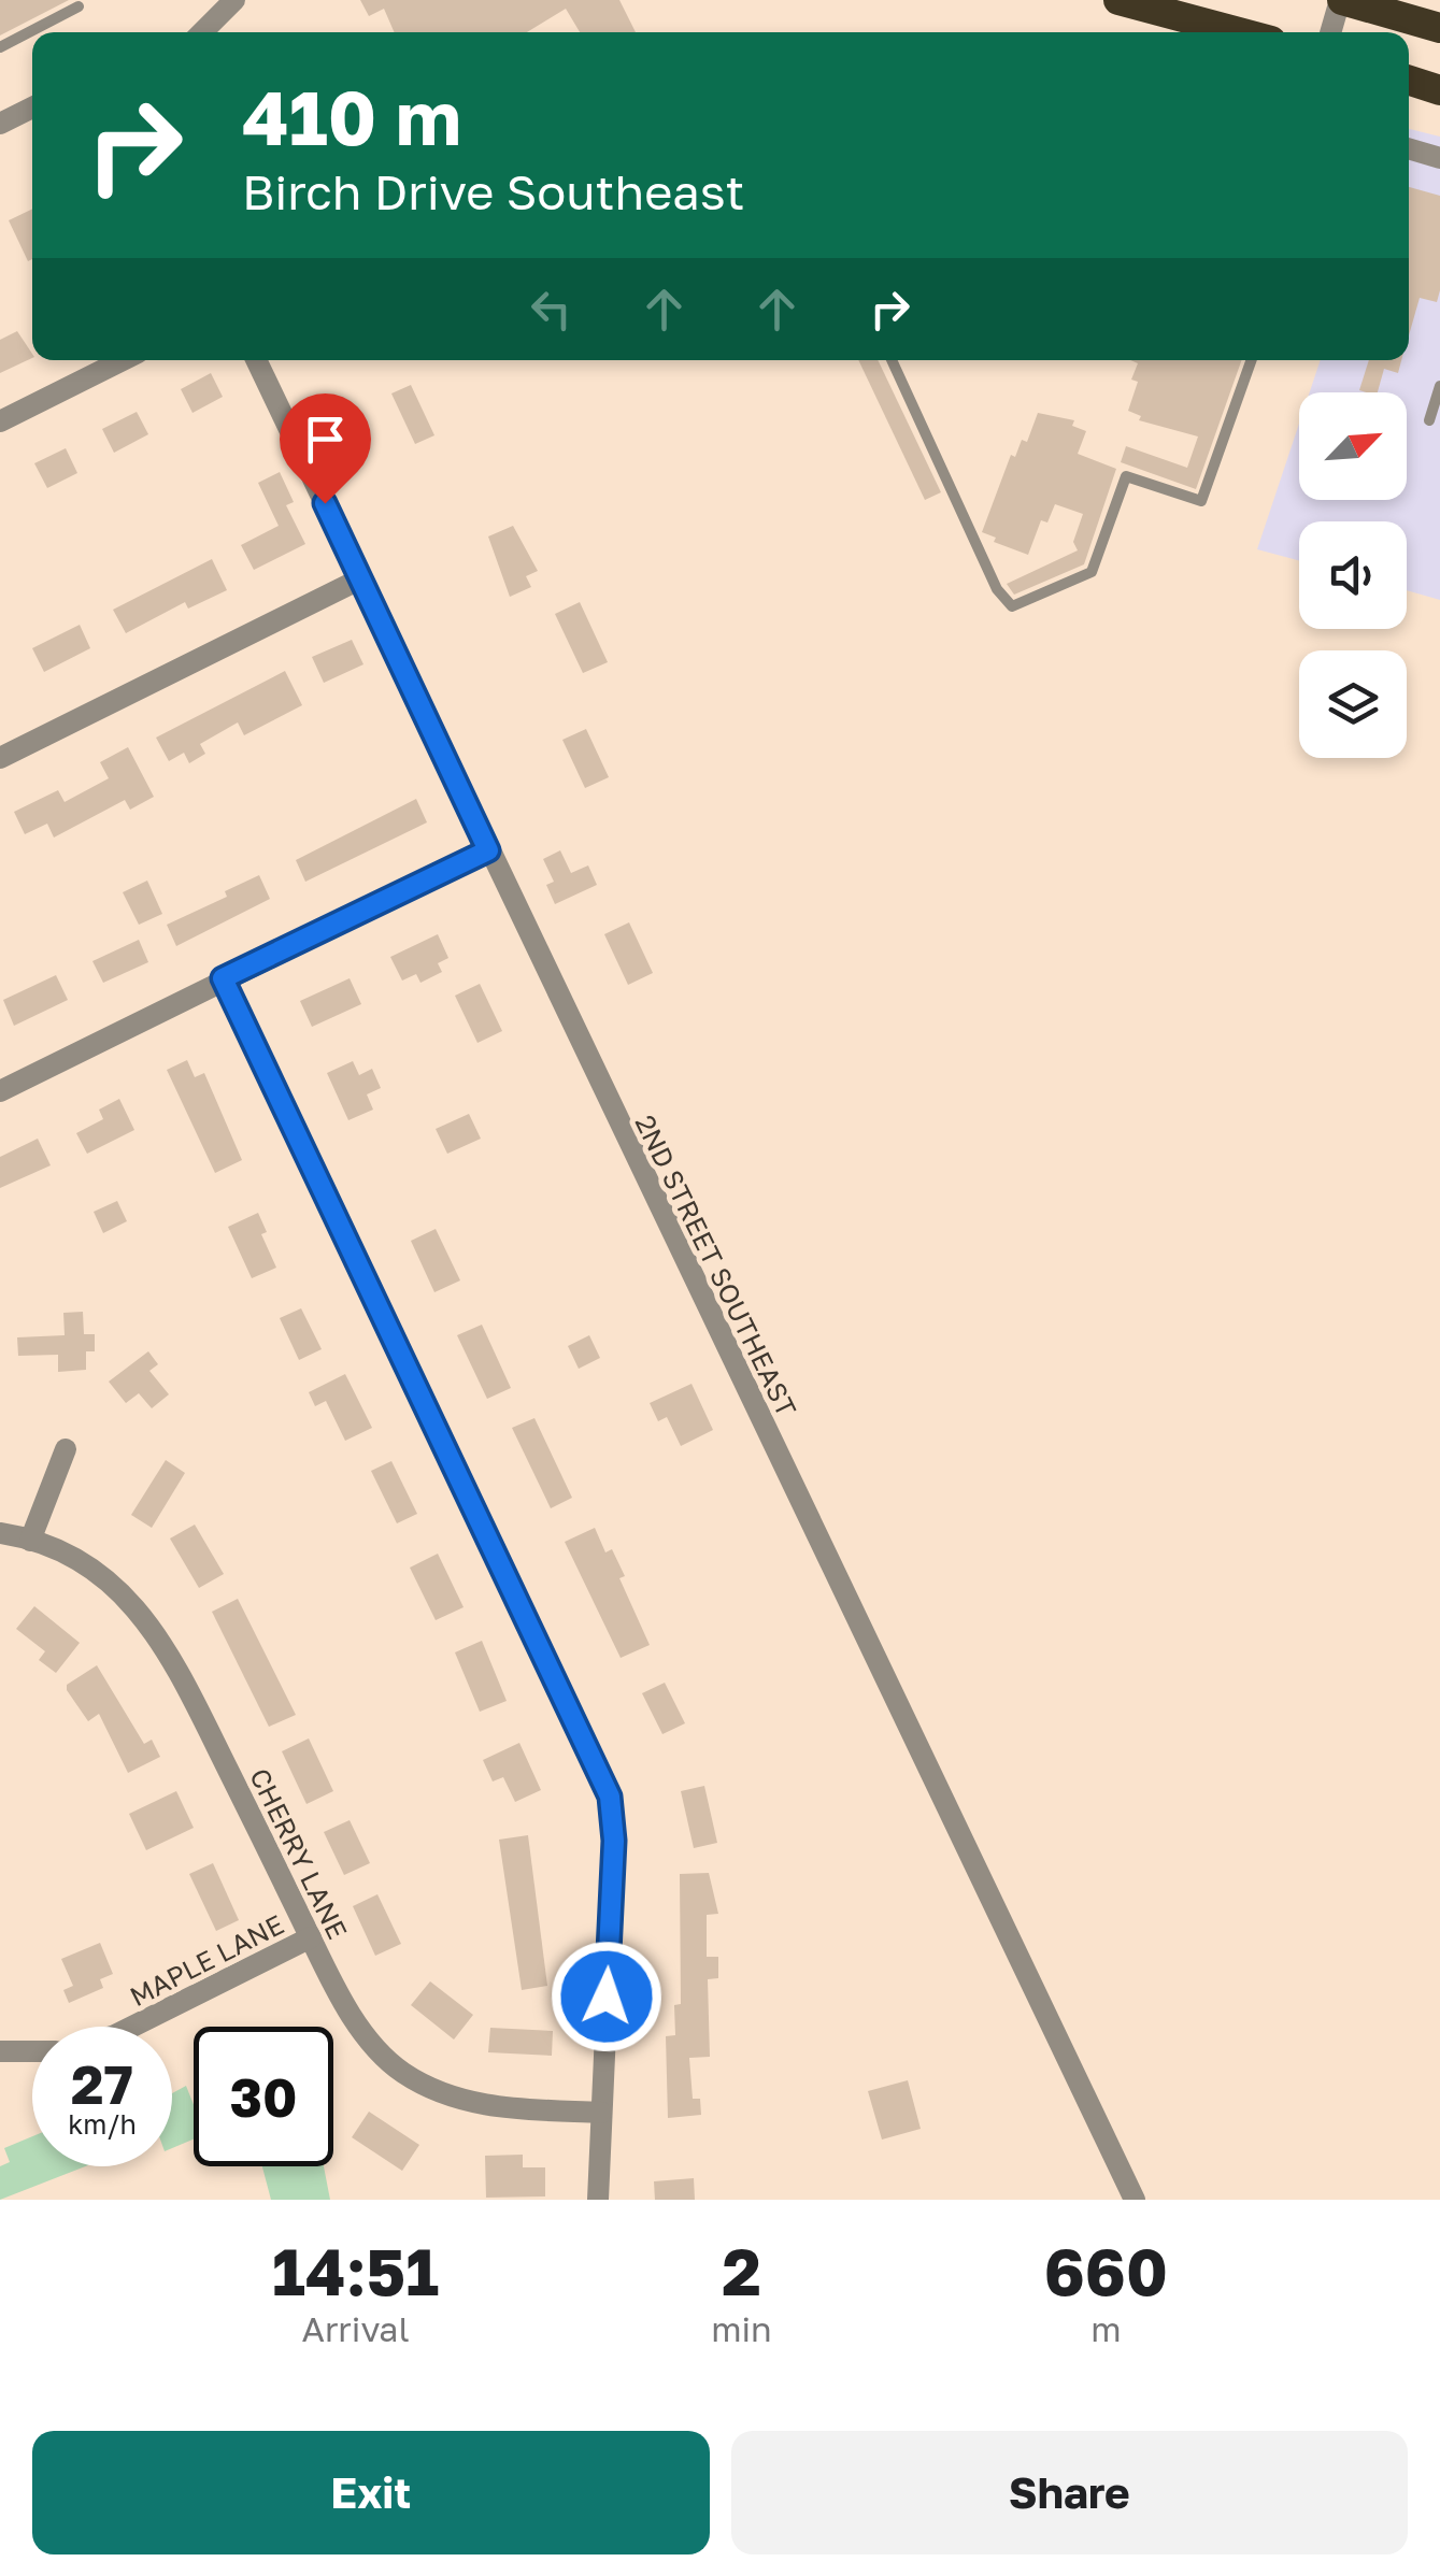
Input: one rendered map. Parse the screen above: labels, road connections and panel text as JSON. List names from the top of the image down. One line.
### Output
{"streets":{"street":["2ND STREET SOUTHEAST","CHERRY LANE","MAPLE LANE"]},"crossings":[["CHERRY LANE","MAPLE LANE"]],"north":"top right","page":{"turn":["410 m","Birch Drive Southeast"],"speed":"27 km/h","limit":"30","eta":["14:51","Arrival","2","min","660","m"],"buttons":["Exit","Share"]}}
